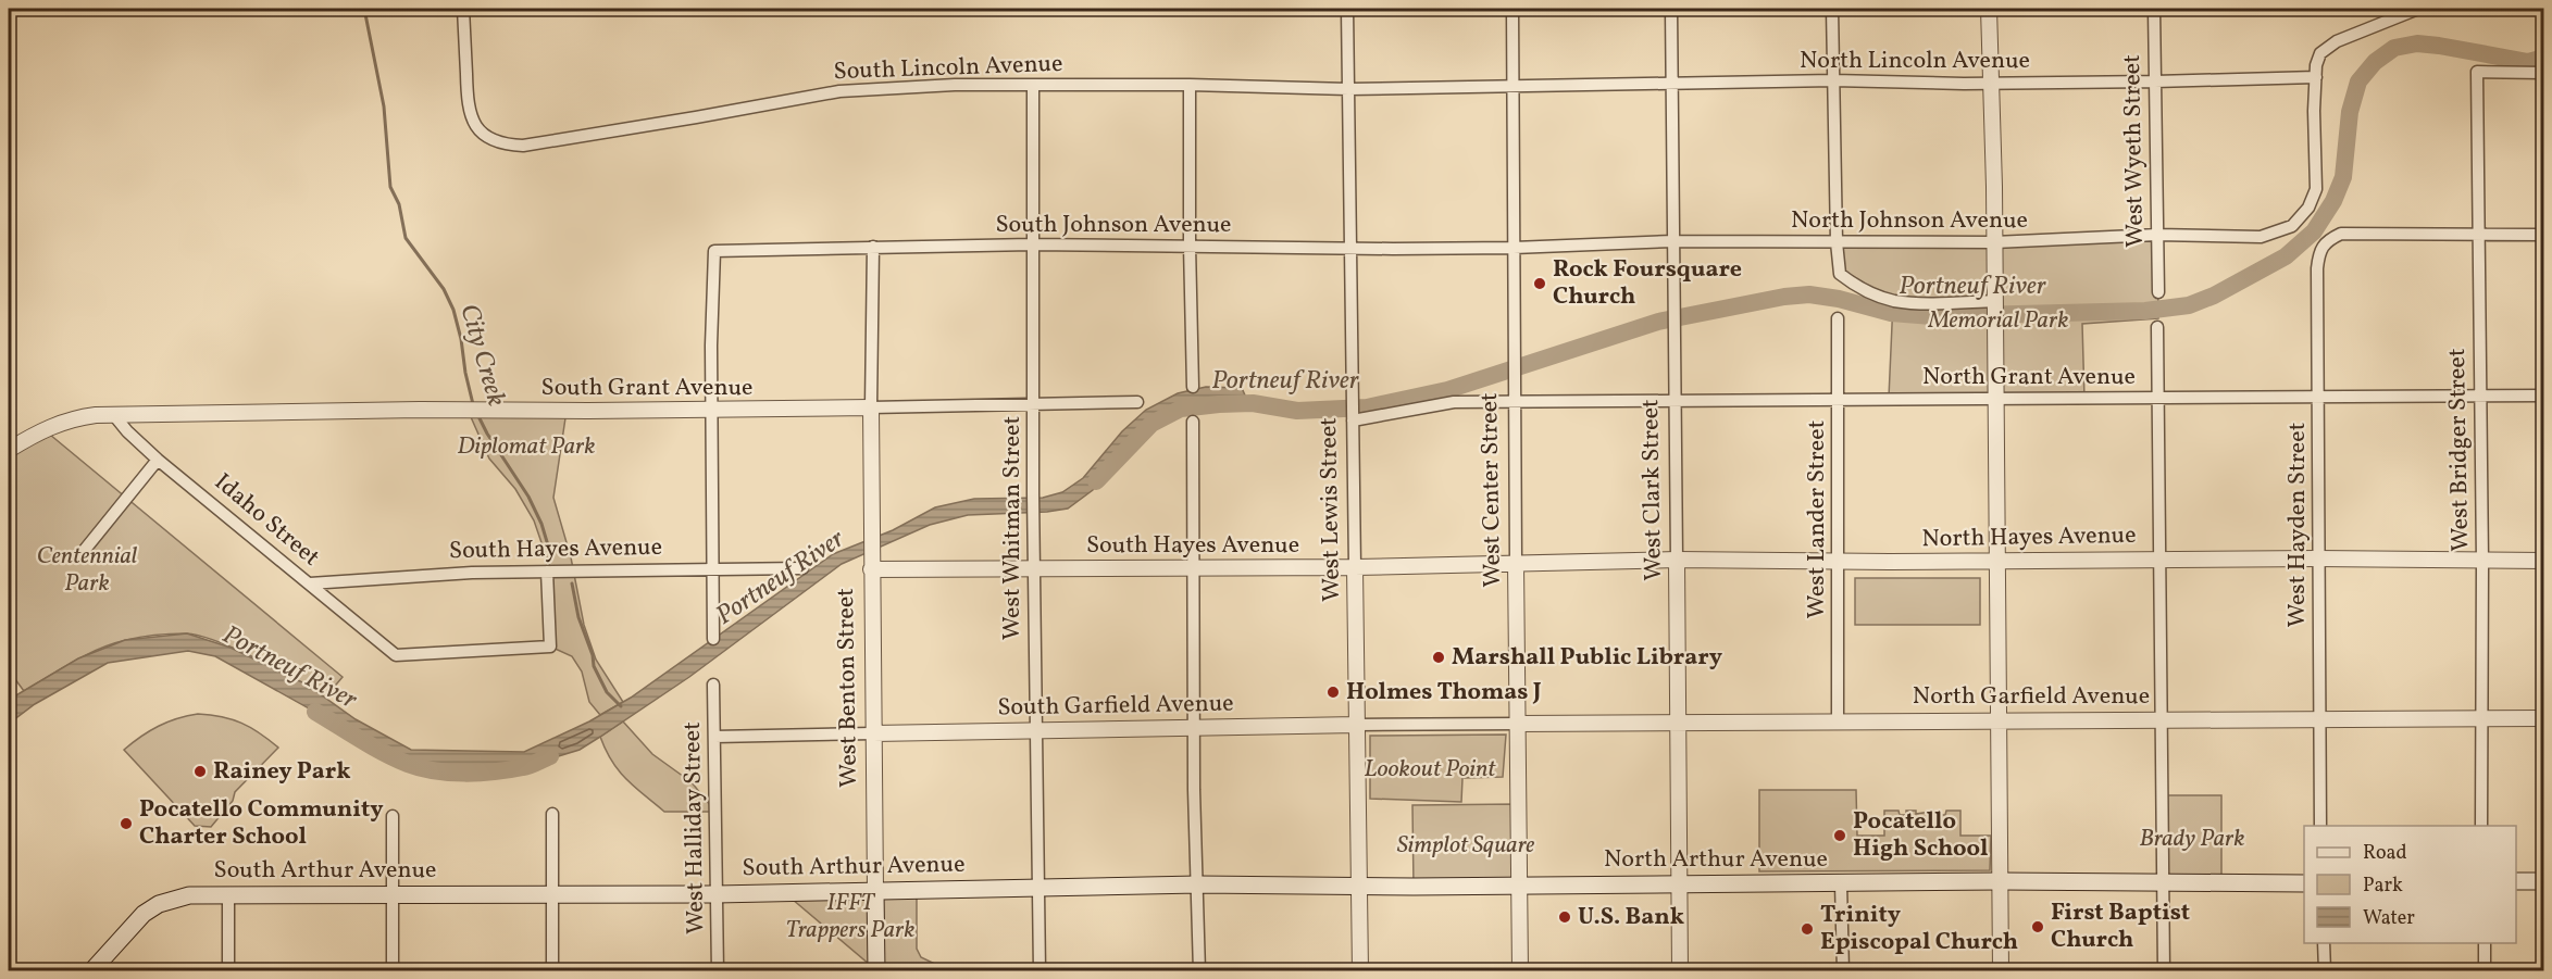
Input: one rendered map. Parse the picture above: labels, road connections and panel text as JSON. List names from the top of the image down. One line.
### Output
{"streets":{"main road":["West Benton Street","North Arthur Avenue","South Arthur Avenue"],"street":["North Lincoln Avenue","South Lincoln Avenue","West Wyeth Street","North Johnson Avenue","South Johnson Avenue","North Grant Avenue","South Grant Avenue","West Bridger Street","West Center Street","West Clark Street","West Lewis Street","West Lander Street","Idaho Street","West Hayden Street","West Whitman Street","North Hayes Avenue","South Hayes Avenue","North Garfield Avenue","South Garfield Avenue","West Halliday Street"]},"crossings":[["North Lincoln Avenue","South Lincoln Avenue"],["North Lincoln Avenue","West Wyeth Street"],["North Lincoln Avenue","North Johnson Avenue"],["North Lincoln Avenue","West Center Street"],["North Lincoln Avenue","West Clark Street"],["South Lincoln Avenue","West Center Street"],["South Lincoln Avenue","West Lewis Street"],["South Lincoln Avenue","West Whitman Street"],["West Wyeth Street","North Johnson Avenue"],["North Johnson Avenue","South Johnson Avenue"],["North Johnson Avenue","West Center Street"],["North Johnson Avenue","West Clark Street"],["South Johnson Avenue","South Grant Avenue"],["South Johnson Avenue","West Center Street"],["South Johnson Avenue","West Lewis Street"],["South Johnson Avenue","West Whitman Street"],["South Johnson Avenue","West Benton Street"],["North Grant Avenue","West Bridger Street"],["North Grant Avenue","West Center Street"],["North Grant Avenue","West Clark Street"],["North Grant Avenue","West Lander Street"],["North Grant Avenue","West Hayden Street"],["South Grant Avenue","Idaho Street"],["South Grant Avenue","West Whitman Street"],["South Grant Avenue","West Benton Street"],["West Bridger Street","West Hayden Street"],["West Bridger Street","North Hayes Avenue"],["West Bridger Street","North Garfield Avenue"],["West Center Street","North Hayes Avenue"],["West Center Street","South Hayes Avenue"],["West Center Street","North Garfield Avenue"],["West Center Street","South Garfield Avenue"],["West Center Street","North Arthur Avenue"],["West Center Street","South Arthur Avenue"],["West Clark Street","North Hayes Avenue"],["West Clark Street","North Garfield Avenue"],["West Clark Street","North Arthur Avenue"],["West Lewis Street","South Hayes Avenue"],["West Lewis Street","South Garfield Avenue"],["West Lewis Street","South Arthur Avenue"],["West Lander Street","North Hayes Avenue"],["West Lander Street","North Garfield Avenue"],["Idaho Street","South Hayes Avenue"],["West Hayden Street","North Hayes Avenue"],["West Hayden Street","North Garfield Avenue"],["West Whitman Street","South Hayes Avenue"],["West Whitman Street","South Garfield Avenue"],["West Whitman Street","South Arthur Avenue"],["North Hayes Avenue","South Hayes Avenue"],["South Hayes Avenue","West Benton Street"],["West Benton Street","South Garfield Avenue"],["West Benton Street","South Arthur Avenue"],["North Garfield Avenue","South Garfield Avenue"],["South Garfield Avenue","West Halliday Street"],["West Halliday Street","South Arthur Avenue"],["North Arthur Avenue","South Arthur Avenue"]],"water":["Portneuf River","City Creek"],"parks":["Memorial Park","Diplomat Park","Centennial Park","Lookout Point","Brady Park","Simplot Square","IFFT Trappers Park"],"places":["Rock Foursquare Church","Marshall Public Library","Holmes Thomas J","Rainey Park","Pocatello Community Charter School","Pocatello High School","U.S. Bank","First Baptist Church","Trinity Episcopal Church"],"legend":["Road","Park","Water"]}
